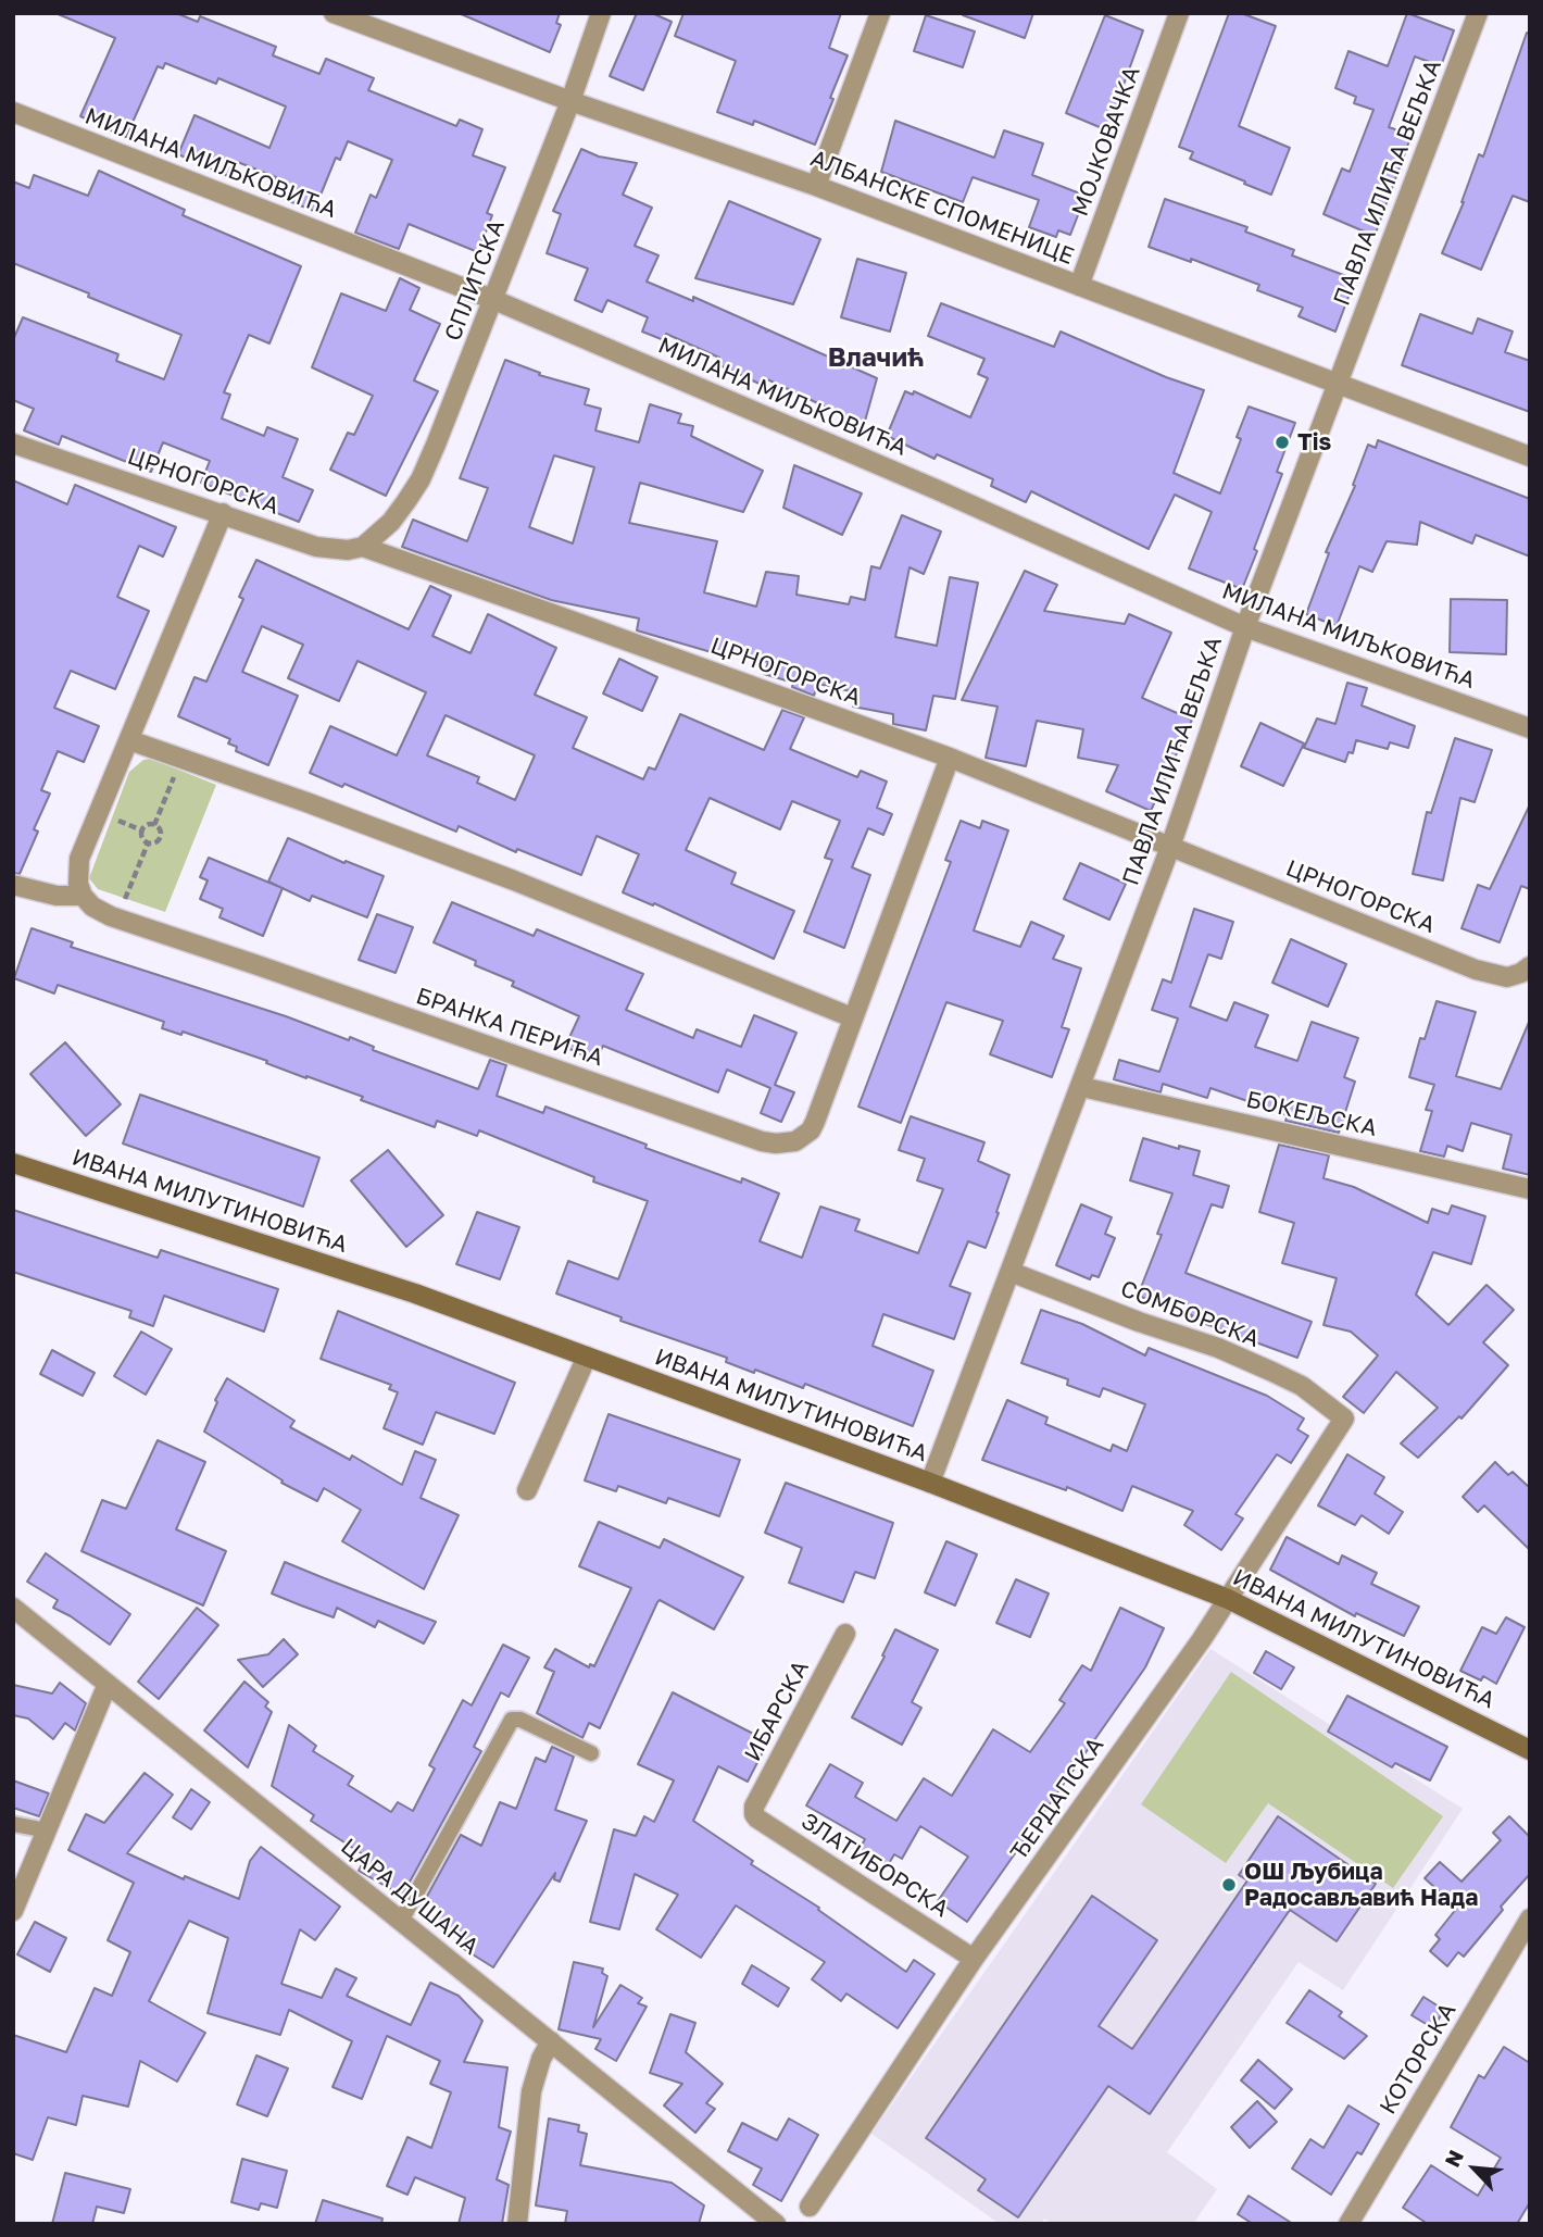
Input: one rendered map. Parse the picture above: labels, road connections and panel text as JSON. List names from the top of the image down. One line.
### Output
{"streets":{"street":["МОЈКОВАЧКА","МИЛАНА МИЉКОВИЋА","ПАВЛА ИЛИЋА ВЕЉКА","АЛБАНСКЕ СПОМЕНИЦЕ","СПЛИТСКА","ЦРНОГОРСКА","БРАНКА ПЕРИЋА","БОКЕЉСКА","ИВАНА МИЛУТИНОВИЋА","СОМБОРСКА","ИБАРСКА","ЂЕРДАПСКА","ЗЛАТИБОРСКА","ЦАРА ДУШАНА","КОТОРСКА"]},"crossings":[["МОЈКОВАЧКА","АЛБАНСКЕ СПОМЕНИЦЕ"],["МИЛАНА МИЉКОВИЋА","ПАВЛА ИЛИЋА ВЕЉКА"],["МИЛАНА МИЉКОВИЋА","СПЛИТСКА"],["ПАВЛА ИЛИЋА ВЕЉКА","АЛБАНСКЕ СПОМЕНИЦЕ"],["ПАВЛА ИЛИЋА ВЕЉКА","ЦРНОГОРСКА"],["ПАВЛА ИЛИЋА ВЕЉКА","БОКЕЉСКА"],["ПАВЛА ИЛИЋА ВЕЉКА","ИВАНА МИЛУТИНОВИЋА"],["ПАВЛА ИЛИЋА ВЕЉКА","СОМБОРСКА"],["АЛБАНСКЕ СПОМЕНИЦЕ","СПЛИТСКА"],["СПЛИТСКА","ЦРНОГОРСКА"],["ЦРНОГОРСКА","БРАНКА ПЕРИЋА"],["ИВАНА МИЛУТИНОВИЋА","ЂЕРДАПСКА"],["СОМБОРСКА","ЂЕРДАПСКА"],["ИБАРСКА","ЗЛАТИБОРСКА"],["ЂЕРДАПСКА","ЗЛАТИБОРСКА"]],"districts":["Влачић"],"places":["Tis","ОШ Љубица Радосављавић Нада"],"north":"top left"}
